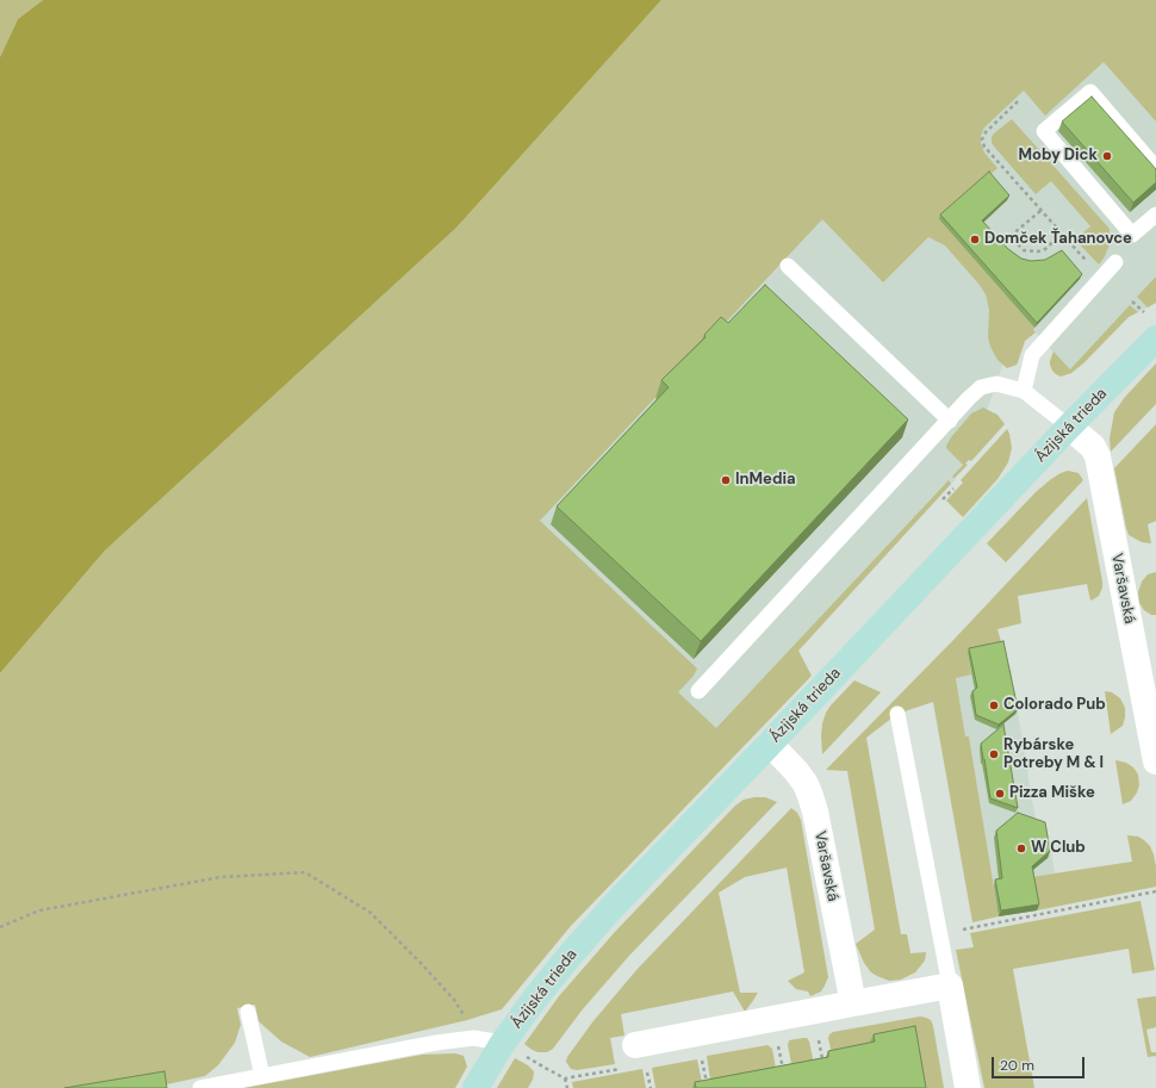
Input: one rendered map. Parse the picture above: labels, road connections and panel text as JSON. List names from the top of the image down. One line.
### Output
{"streets":{"street":["Ázijská trieda","Varšavská"]},"crossings":[["Ázijská trieda","Varšavská"]],"places":["Moby Dick","Domček Ťahanovce","InMedia","Colorado Pub","Rybárske Potreby M & I","Pizza Miške","W Club"],"scale_bar":"20 m"}
